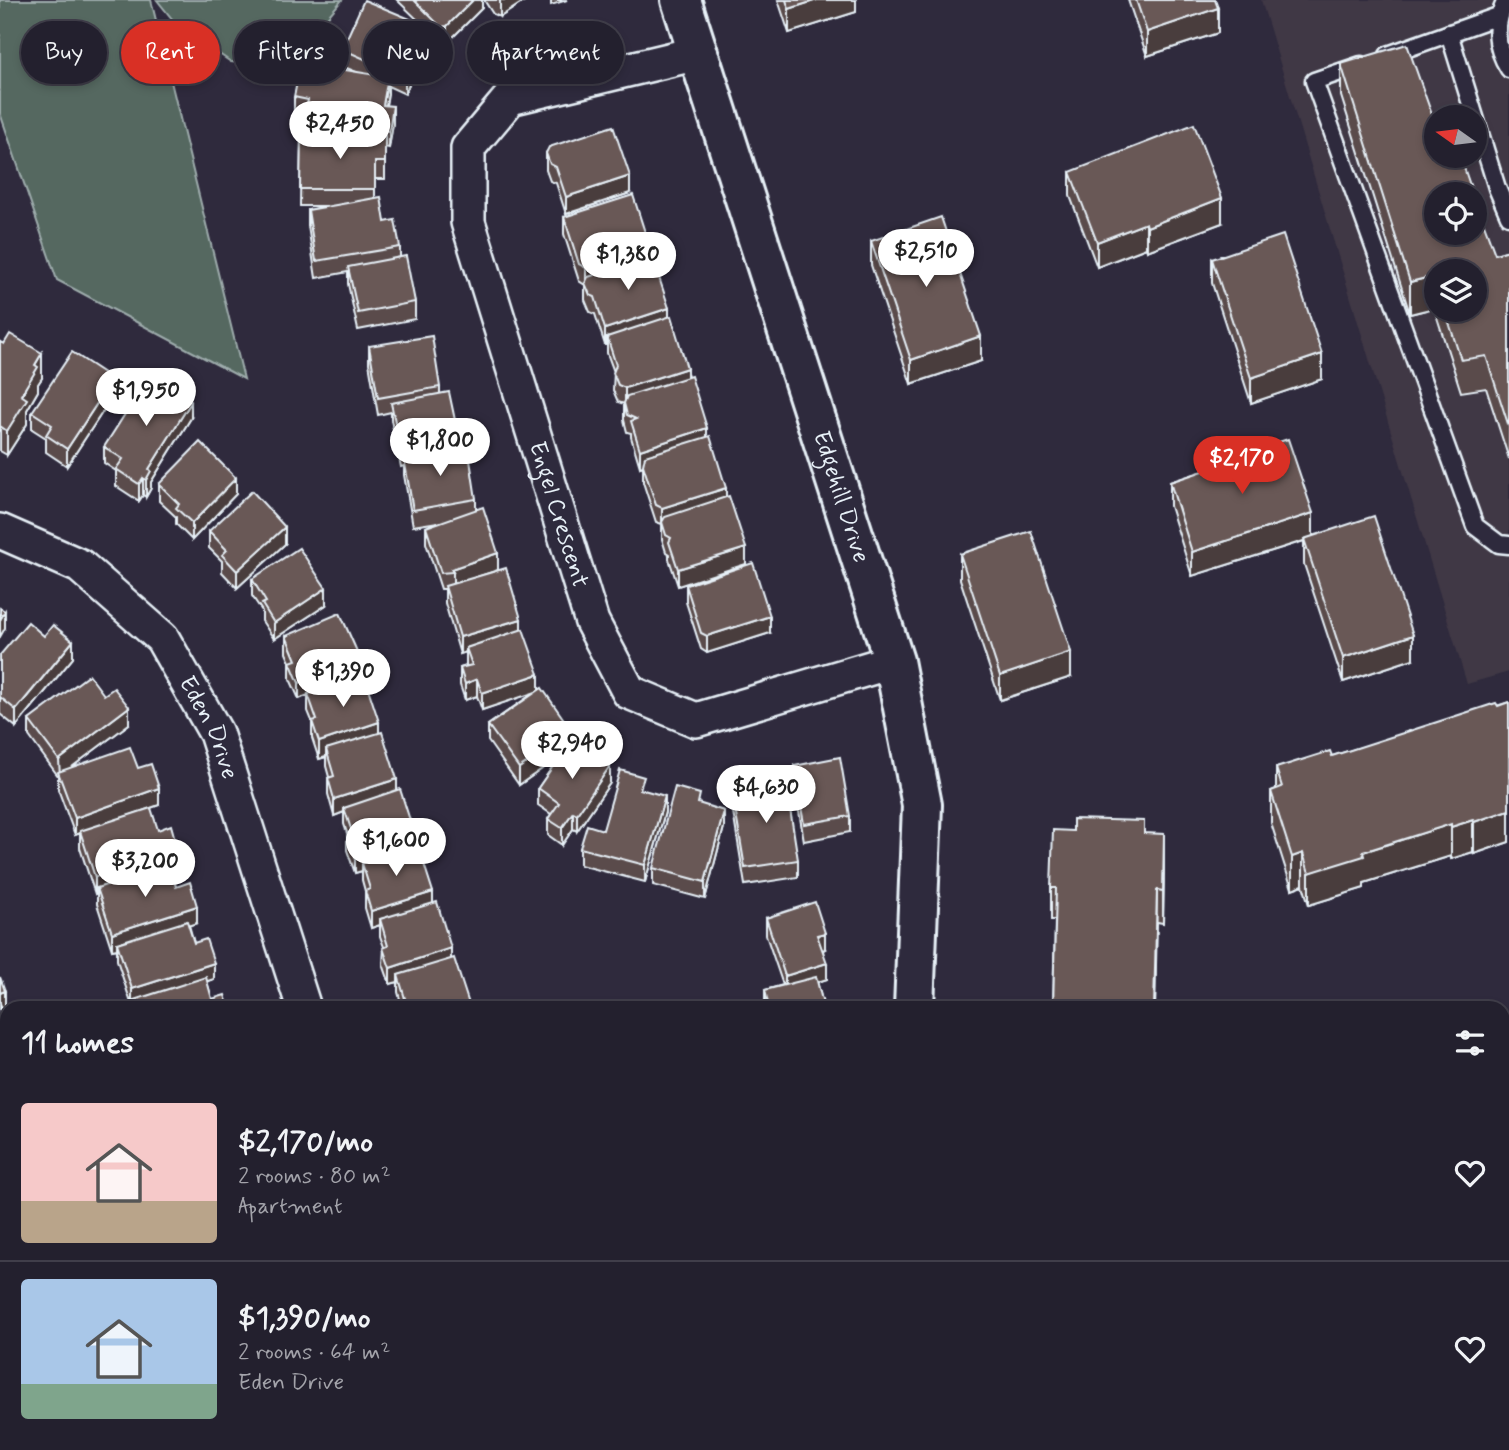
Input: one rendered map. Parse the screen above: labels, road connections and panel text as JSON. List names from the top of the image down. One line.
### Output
{"streets":{"street":["Edgehill Drive","Engel Crescent","Eden Drive"]},"crossings":[["Edgehill Drive","Engel Crescent"]],"north":"left","page":{"chip":["Buy","Rent","Filters","New","Apartment"],"price":["$2,450","$2,510","$1,380","$1,950","$1,800","$2,170","$1,390","$2,940","$4,630","$1,600","$3,200"],"heading":"11 homes","list":[{"name":"$2,170/mo","note":"2 rooms · 80 m² · Apartment"},{"name":"$1,390/mo","note":"2 rooms · 64 m² · Eden Drive"}]}}
